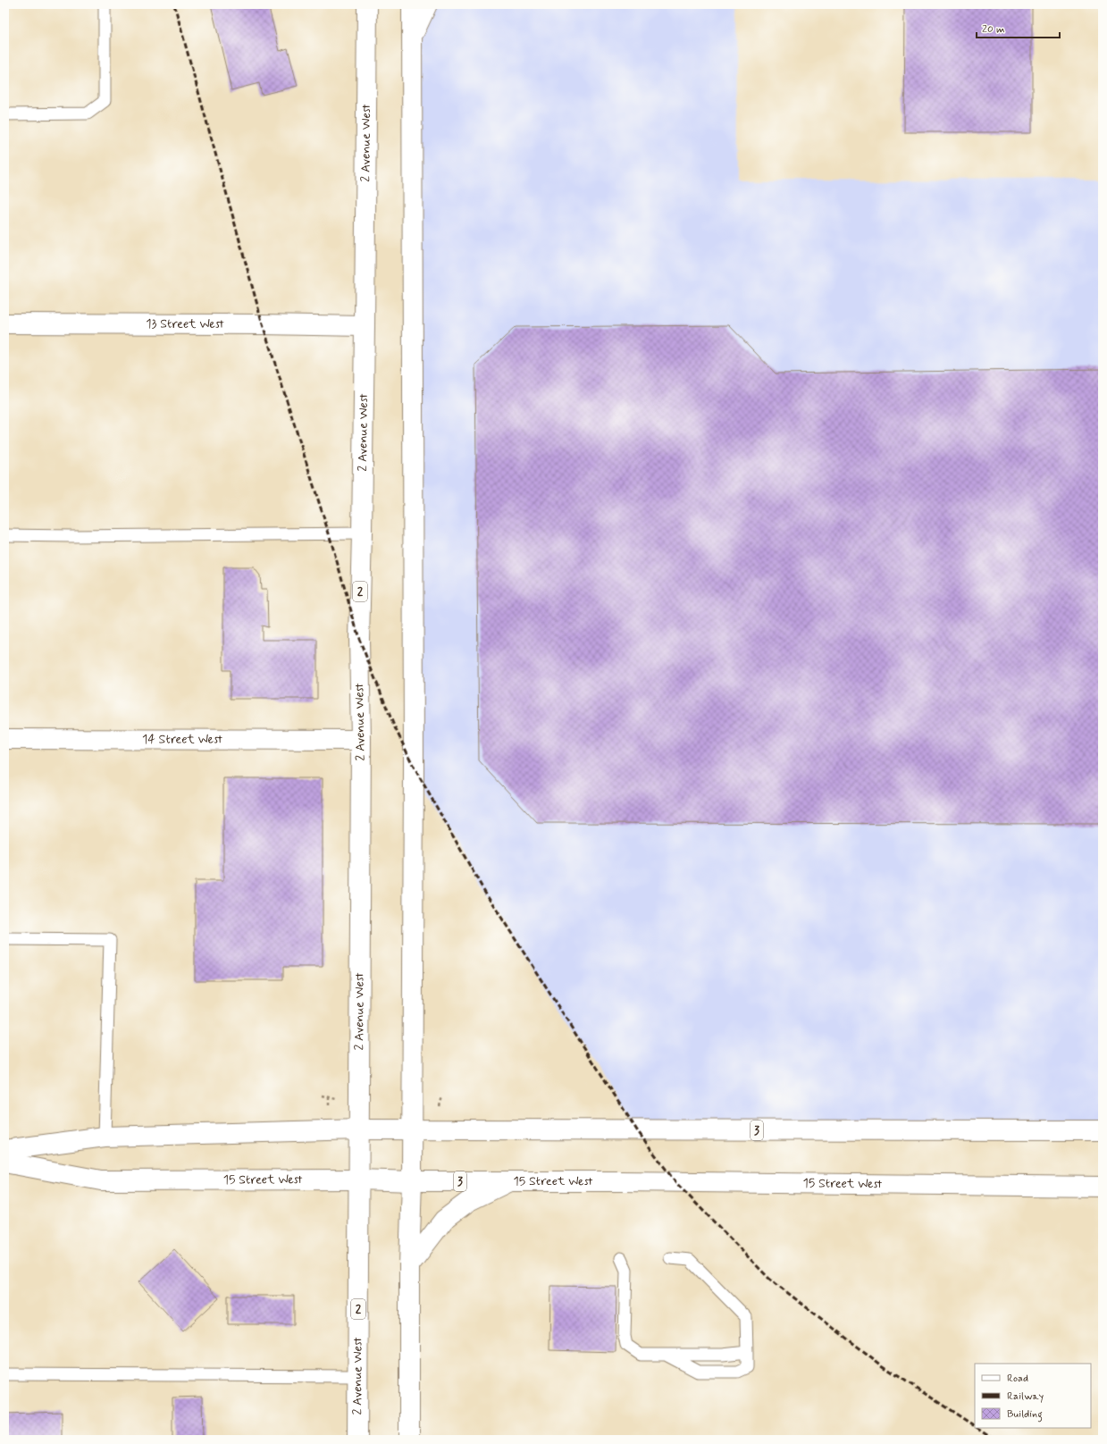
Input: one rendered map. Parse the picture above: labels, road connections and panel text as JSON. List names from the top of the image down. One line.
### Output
{"streets":{"main road":["2 Avenue West","13 Street West","2","14 Street West","3","15 Street West"]},"crossings":[["2 Avenue West","13 Street West"],["2 Avenue West","14 Street West"],["2 Avenue West","15 Street West"]],"legend":["Road","Railway","Building"],"scale_bar":"20 m"}
